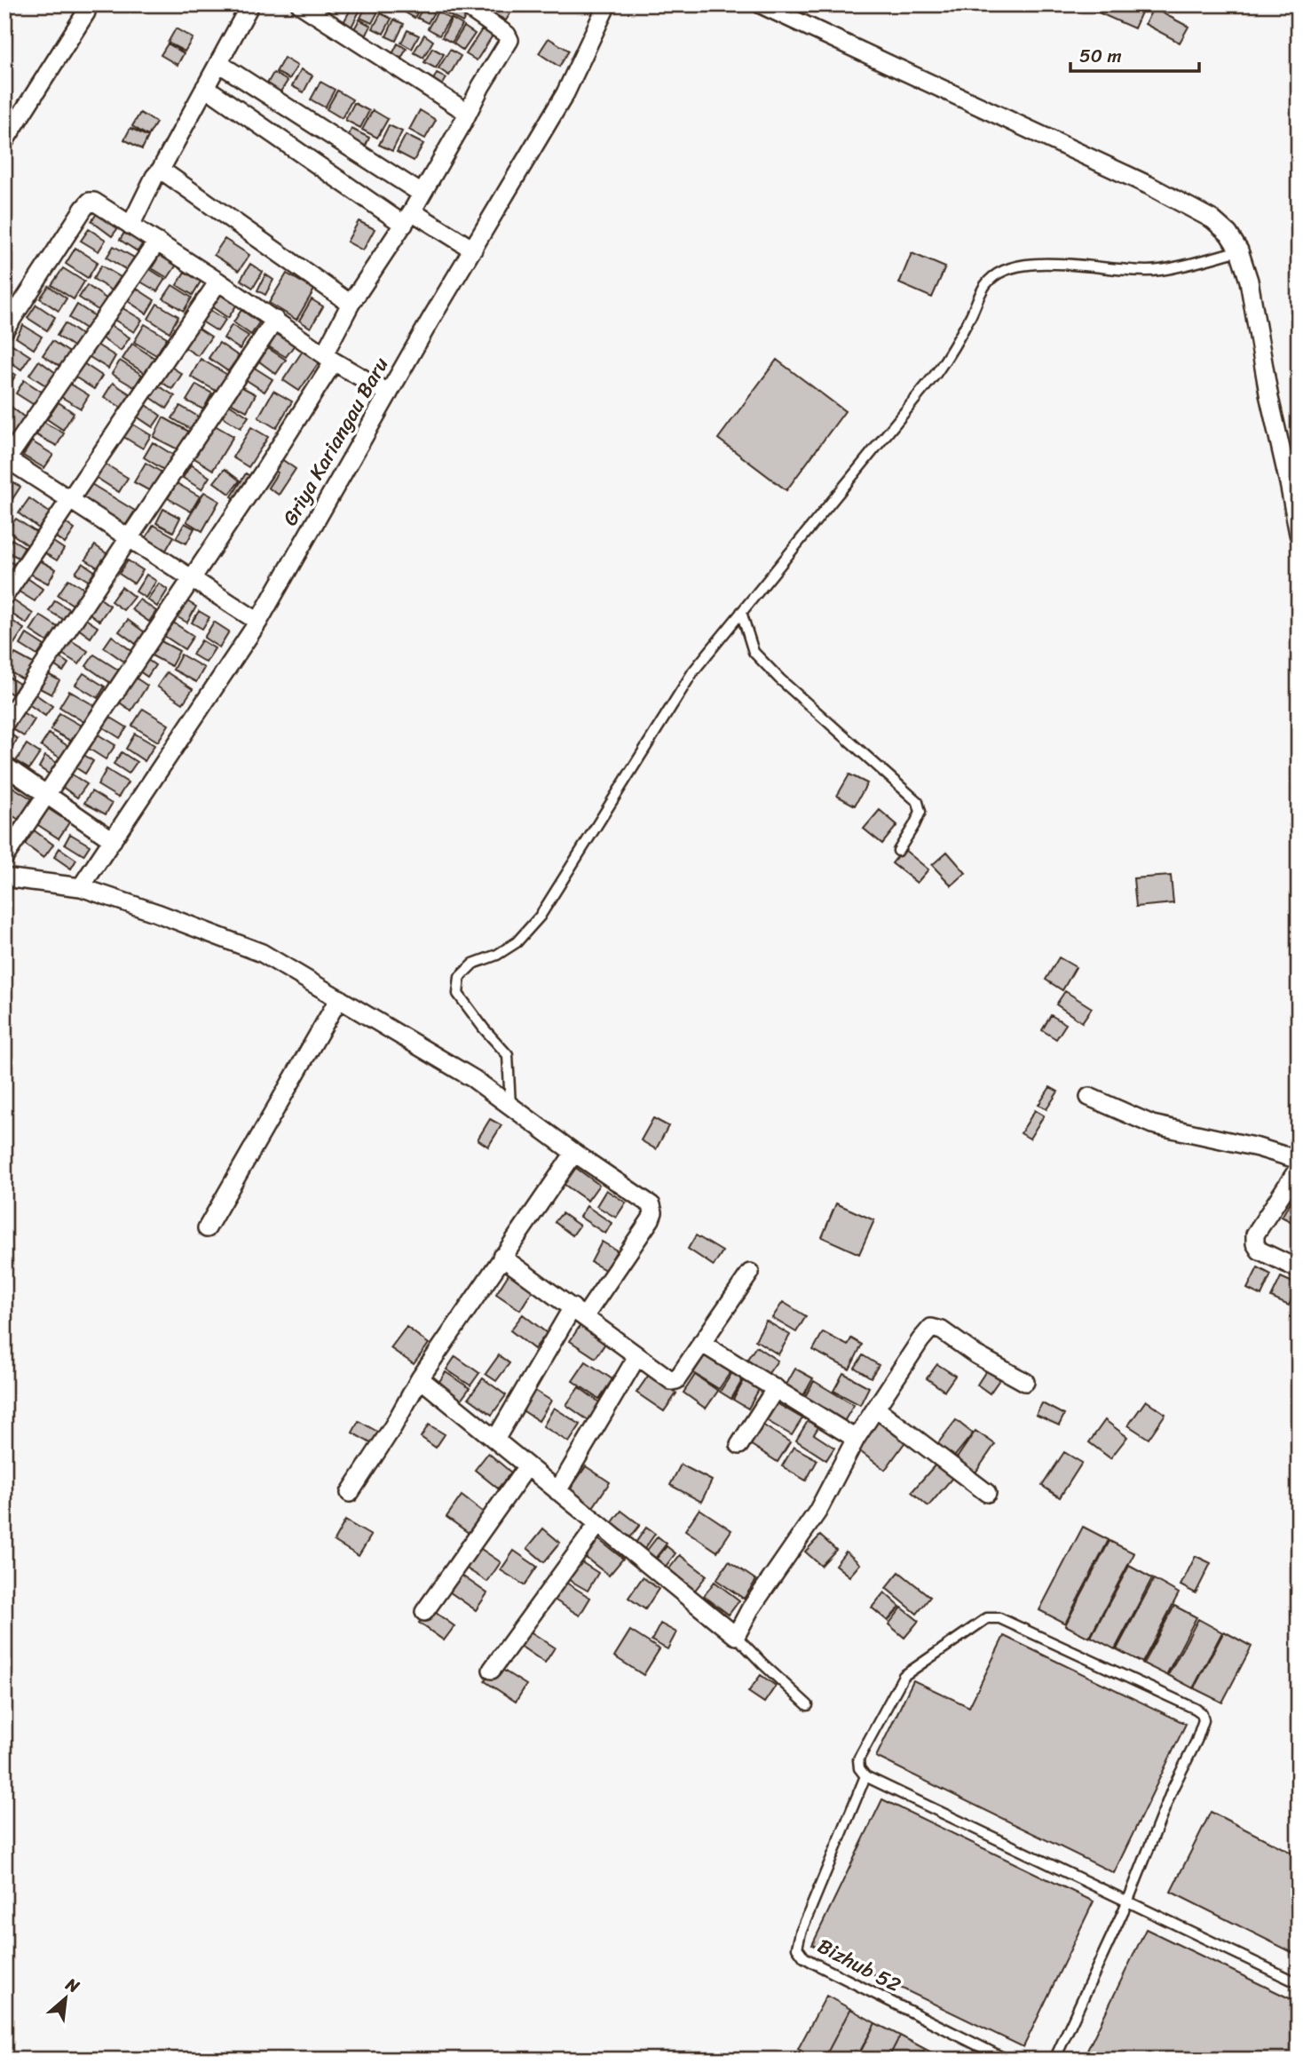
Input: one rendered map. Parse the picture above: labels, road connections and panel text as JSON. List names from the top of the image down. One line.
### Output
{"streets":{"street":["Griya Kariangau Baru"],"lane":["Bizhub 52"]},"scale_bar":"50 m","north":"top right"}
